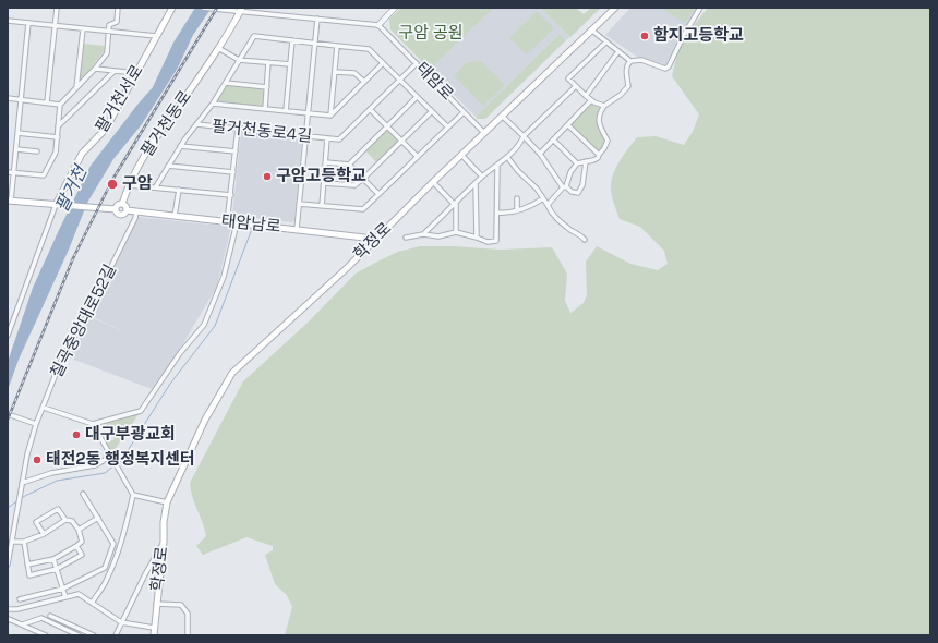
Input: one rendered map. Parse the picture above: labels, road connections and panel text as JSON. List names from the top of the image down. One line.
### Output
{"streets":{"main road":["팔거천서로","팔거천동로","태암남로","학정로"],"street":["태암로","팔거천동로4길","칠곡중앙대로52길"]},"crossings":[["태암로","팔거천동로4길"],["태암로","학정로"],["팔거천동로","태암남로"],["태암남로","학정로"],["태암남로","칠곡중앙대로52길"]],"water":["팔거천"],"parks":["구암 공원"],"places":["함지고등학교","구암고등학교","구암","대구부광교회","태전2동 행정복지센터"]}
